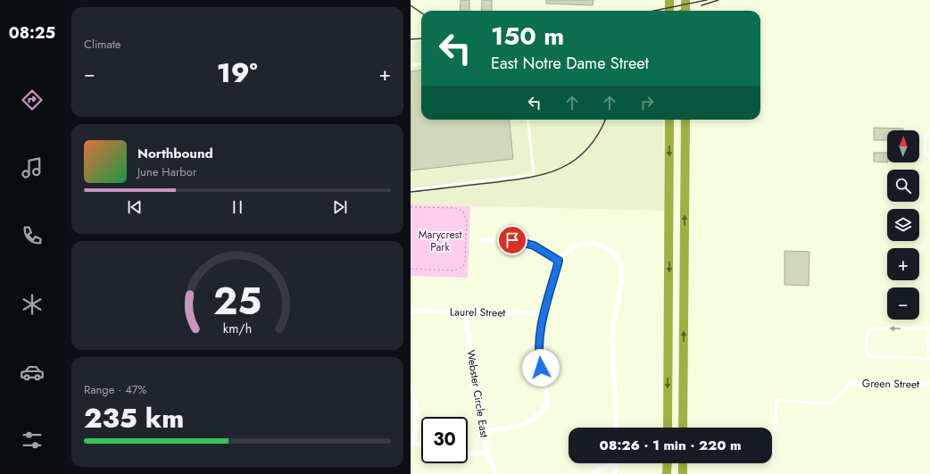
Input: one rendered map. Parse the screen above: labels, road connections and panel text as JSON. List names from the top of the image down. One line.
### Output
{"streets":{"street":["Laurel Street","Green Street","Webster Circle East"]},"crossings":[["Laurel Street","Webster Circle East"]],"parks":["Marycrest Park"],"north":"top","page":{"tabs":"08:25","tile":["Climate",["Range · 47%","235 km"]],"turn":["150 m","East Notre Dame Street"],"heat":["−","19°","+"],"map_buttons":["+","−"],"song":["Northbound","June Harbor"],"limit":"30","trip":"08:26 · 1 min · 220 m","gauge":["25","km/h"]}}
